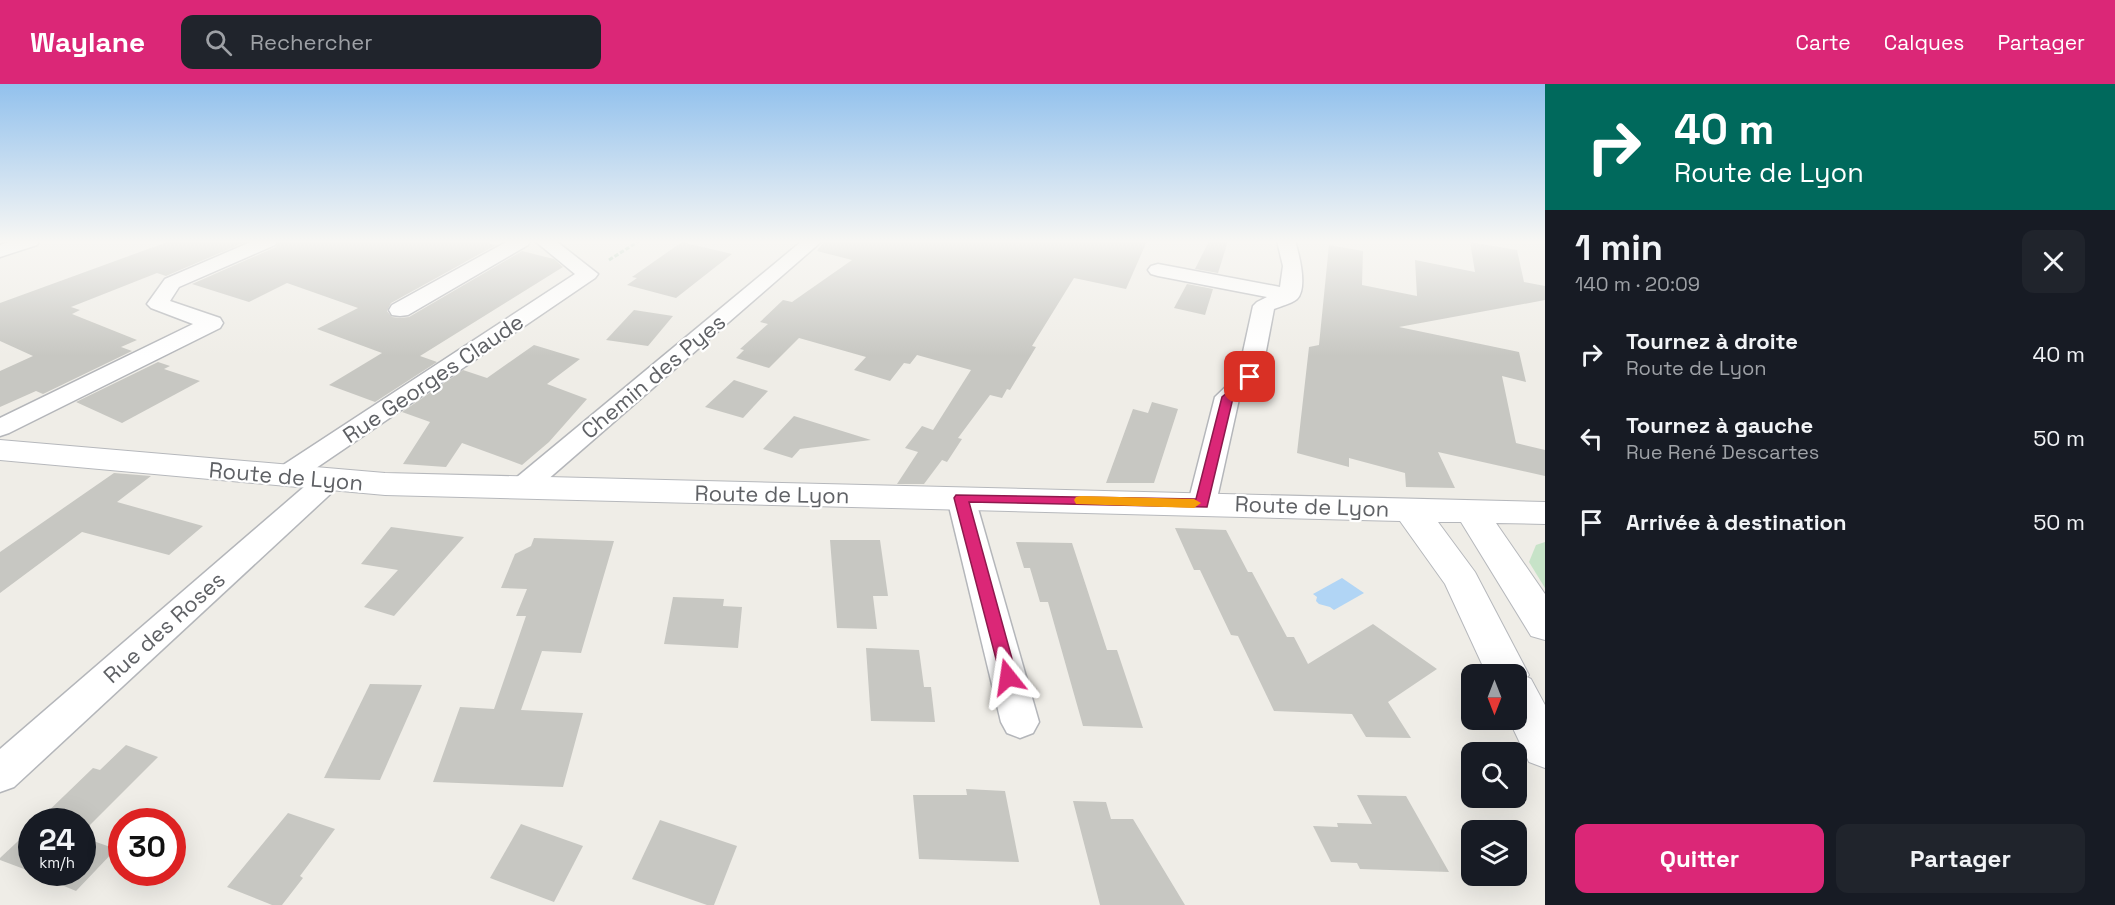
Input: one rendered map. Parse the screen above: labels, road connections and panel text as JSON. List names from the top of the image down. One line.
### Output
{"streets":{"street":["Chemin des Pyes","Rue Georges Claude","Route de Lyon","Rue des Roses"]},"crossings":[["Chemin des Pyes","Route de Lyon"],["Rue Georges Claude","Route de Lyon"],["Route de Lyon","Rue des Roses"]],"north":"bottom","page":{"header":"Waylane","search":"Rechercher","nav":["Carte","Calques","Partager"],"turn":["40 m","Route de Lyon"],"heading":["1 min","140 m · 20:09"],"list":[{"name":"Tournez à droite","note":"Route de Lyon","value":"40 m"},{"name":"Tournez à gauche","note":"Rue René Descartes","value":"50 m"},{"name":"Arrivée à destination","value":"50 m"}],"speed":"24 km/h","limit":"30","buttons":["Quitter","Partager"]}}
